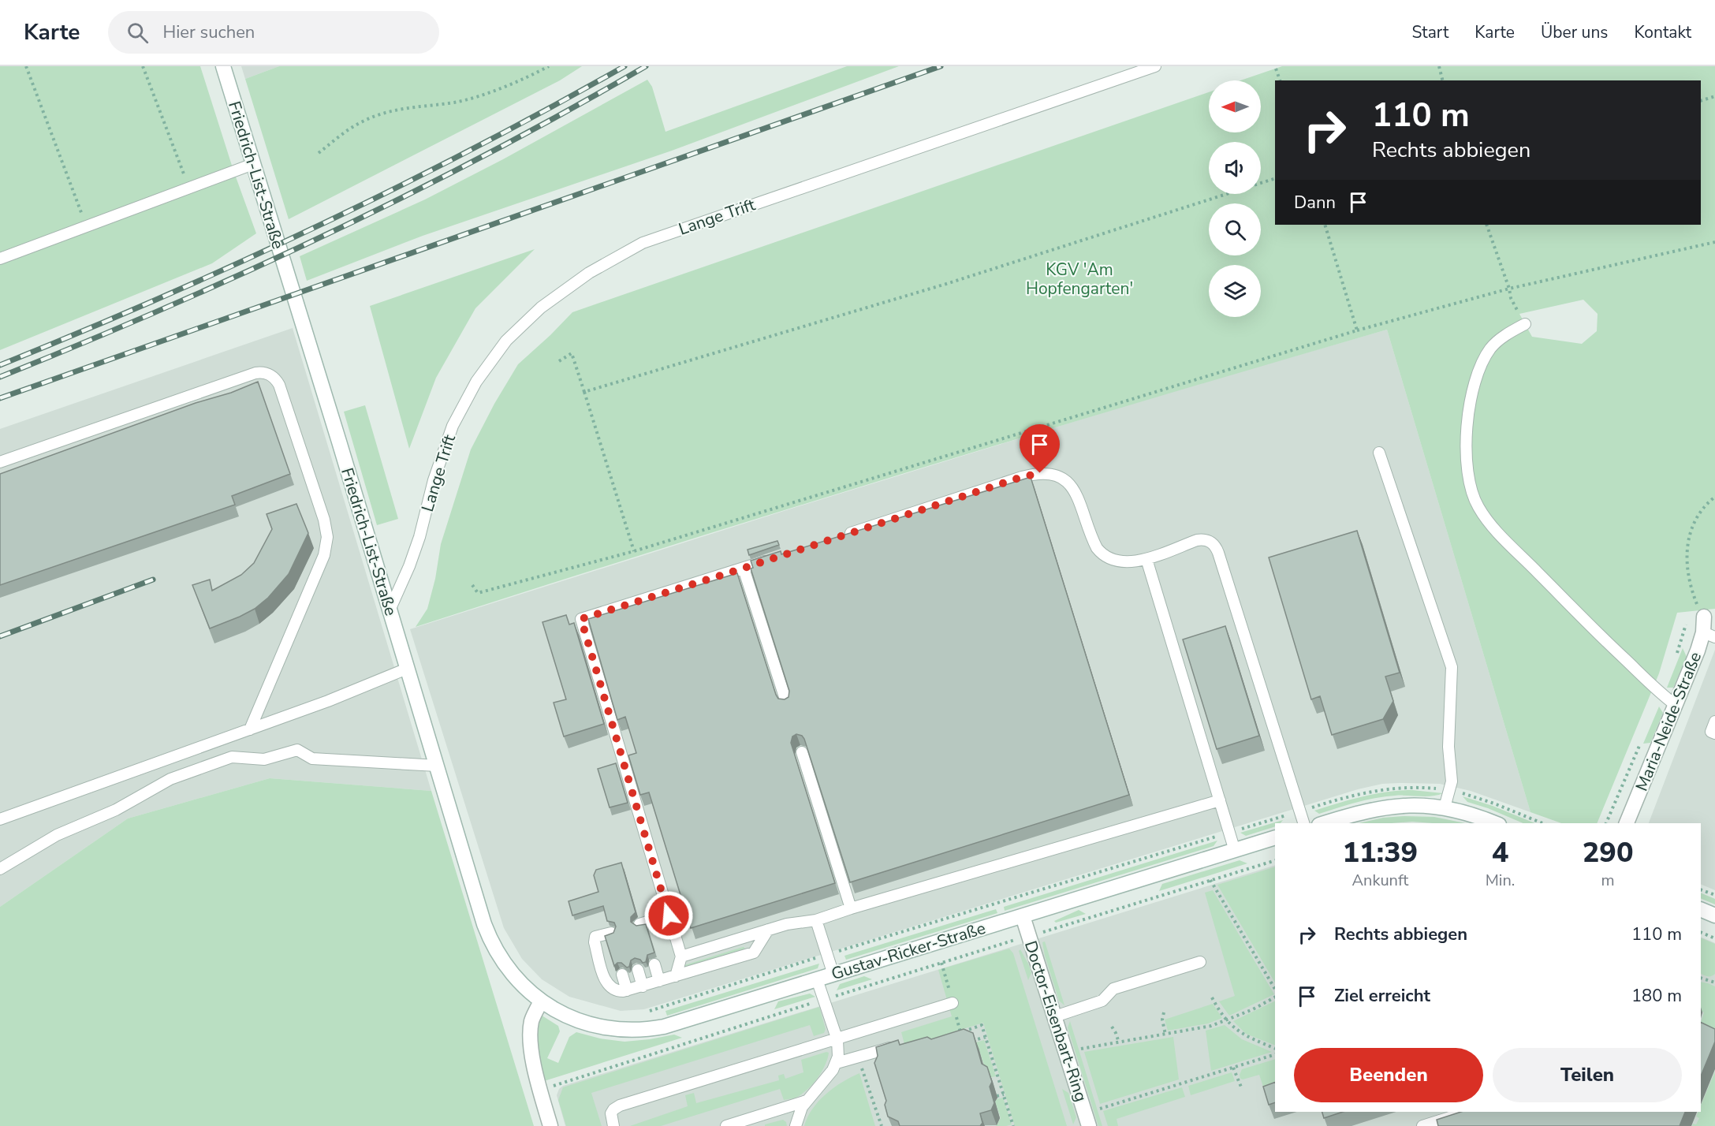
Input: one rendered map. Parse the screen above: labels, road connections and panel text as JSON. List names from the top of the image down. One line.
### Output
{"streets":{"street":["Friedrich-List-Straße","Maria-Neide-Straße","Gustav-Ricker-Straße","Doctor-Eisenbart-Ring"],"lane":["Lange Trift"]},"crossings":[["Friedrich-List-Straße","Lange Trift"],["Friedrich-List-Straße","Gustav-Ricker-Straße"],["Gustav-Ricker-Straße","Doctor-Eisenbart-Ring"]],"parks":["KGV 'Am Hopfengarten'"],"north":"left","page":{"header":"Karte","search":"Hier suchen","nav":["Start","Karte","Über uns","Kontakt"],"turn":["110 m","Rechts abbiegen"],"then":"Dann","eta":["11:39","Ankunft","4","Min.","290","m"],"list":[{"name":"Rechts abbiegen","value":"110 m"},{"name":"Ziel erreicht","value":"180 m"}],"buttons":["Beenden","Teilen"]}}
